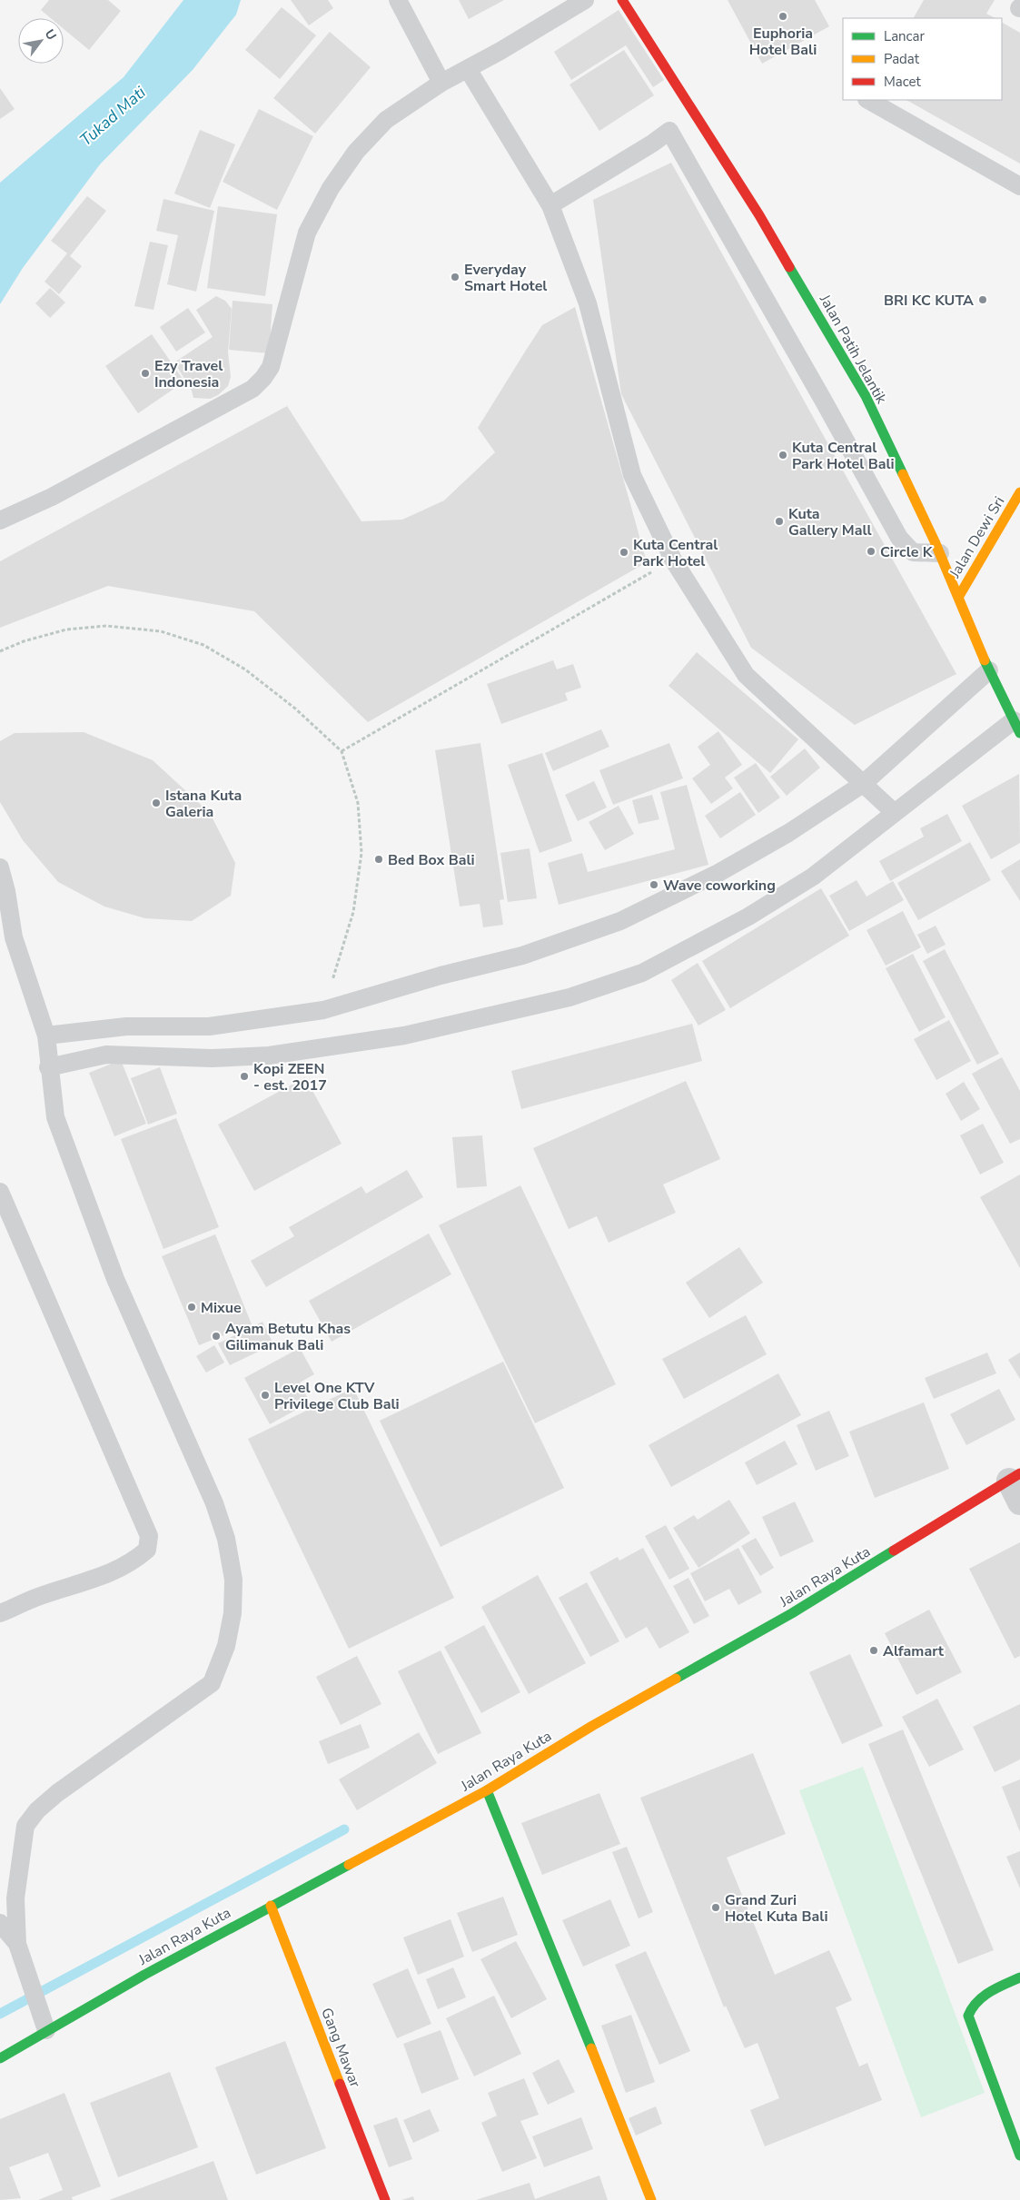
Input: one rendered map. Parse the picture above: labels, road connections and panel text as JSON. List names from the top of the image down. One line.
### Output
{"streets":{"street":["Jalan Patih Jelantik","Jalan Dewi Sri","Jalan Raya Kuta","Gang Mawar"]},"crossings":[["Jalan Patih Jelantik","Jalan Dewi Sri"],["Jalan Raya Kuta","Gang Mawar"]],"water":["Tukad Mati"],"places":["Euphoria Hotel Bali","Everyday Smart Hotel","BRI KC KUTA","Ezy Travel Indonesia","Kuta Central Park Hotel Bali","Kuta Gallery Mall","Circle K","Kuta Central Park Hotel","Istana Kuta Galeria","Bed Box Bali","Wave coworking","Kopi ZEEN - est. 2017","Mixue","Ayam Betutu Khas Gilimanuk Bali","Level One KTV Privilege Club Bali","Alfamart","Grand Zuri Hotel Kuta Bali"],"legend":["Lancar","Padat","Macet"],"north":"top right"}
